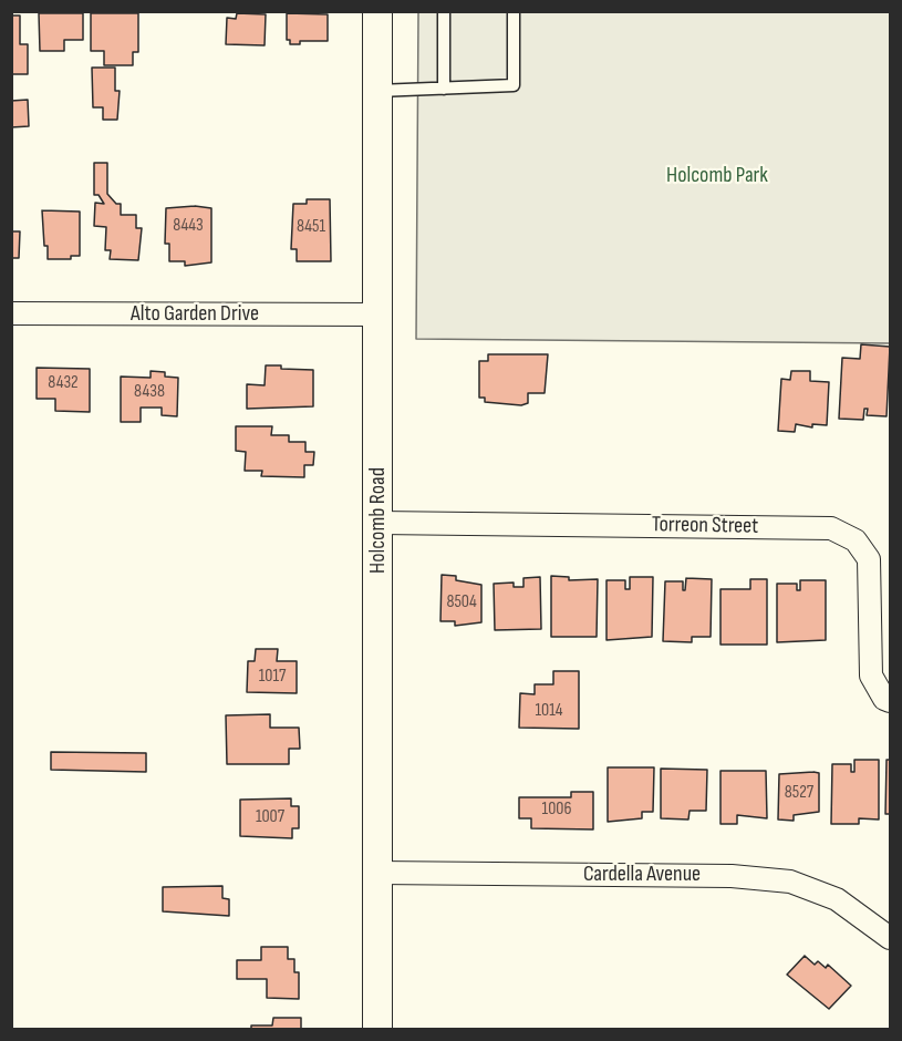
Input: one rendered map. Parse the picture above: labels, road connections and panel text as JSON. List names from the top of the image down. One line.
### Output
{"streets":{"street":["Alto Garden Drive","Holcomb Road","Torreon Street","Cardella Avenue"]},"crossings":[["Alto Garden Drive","Holcomb Road"],["Holcomb Road","Torreon Street"],["Holcomb Road","Cardella Avenue"]],"parks":["Holcomb Park"],"house_numbers":["8443","8451","8432","8438","8504","1017","1014","8527","1006","1007"]}
